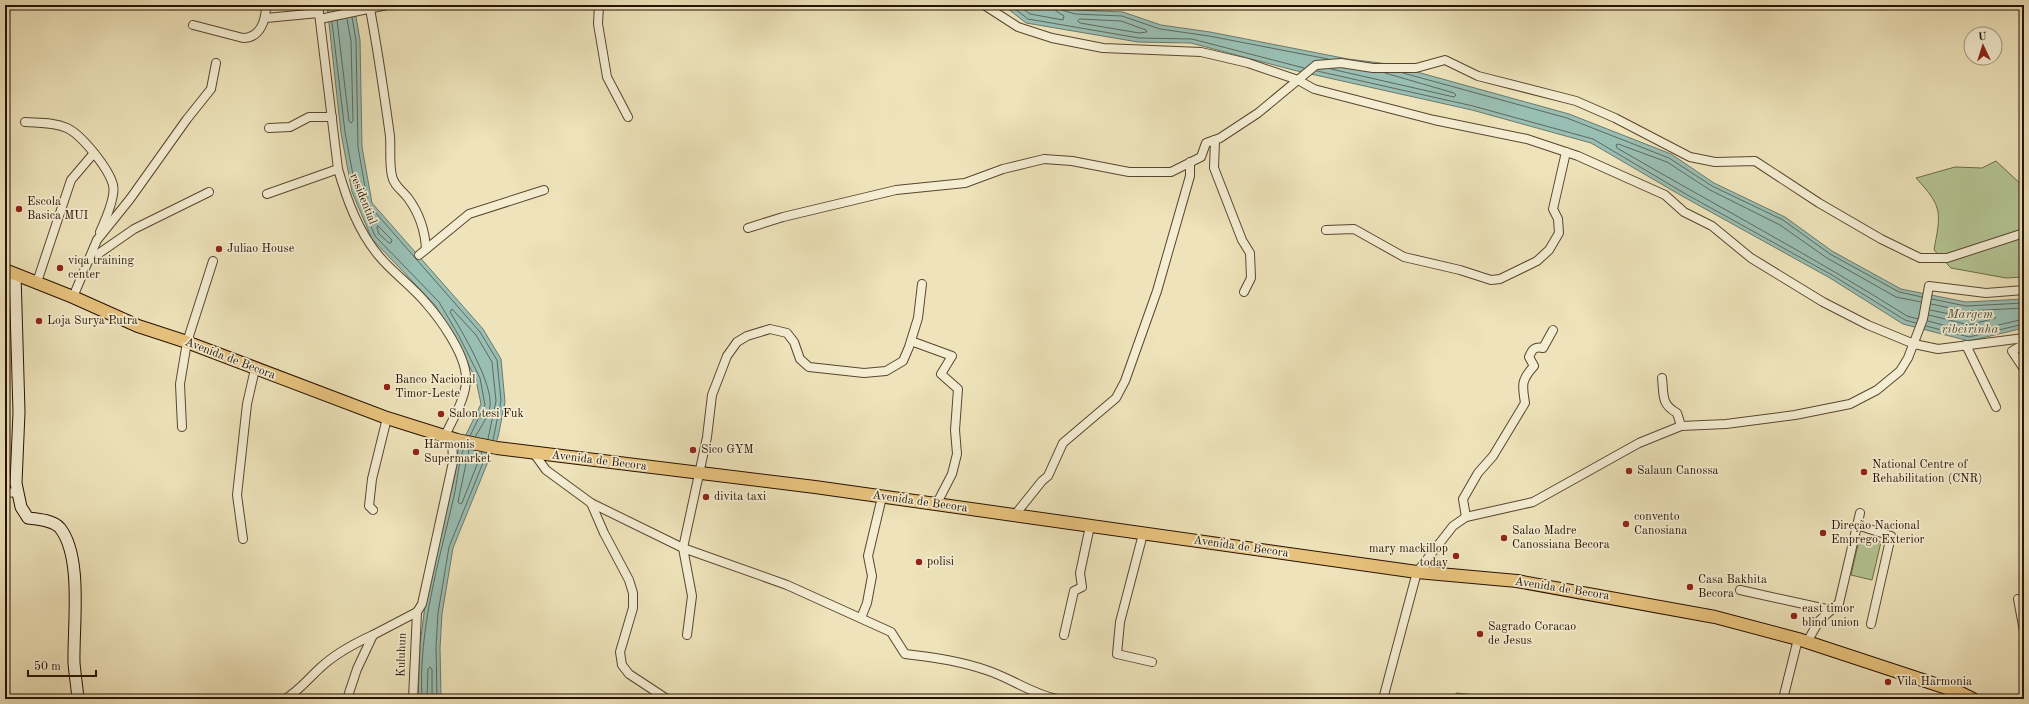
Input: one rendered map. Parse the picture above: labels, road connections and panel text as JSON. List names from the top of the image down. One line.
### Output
{"streets":{"main road":["Avenida de Becora"],"street":["residential","Kuluhun"]},"crossings":[["residential","Avenida de Becora"],["residential","Kuluhun"],["Avenida de Becora","Kuluhun"]],"water":["Margem ribeirinha"],"places":["Escola Basica MUI","Juliao House","viqa training center","Loja Surya Putra","Banco Nacional Timor-Leste","Salon tesi Fuk","Sico GYM","Harmonis Supermarket","Salaun Canossa","National Centre of Rehabilitation (CNR)","divita taxi","convento Canosiana","Direção Nacional Emprego Exterior","Salao Madre Canossiana Becora","mary mackillop today","polisi","Casa Bakhita Becora","east timor blind union","Sagrado Coracao de Jesus","Vila Harmonia"],"scale_bar":"50 m","north":"top"}
